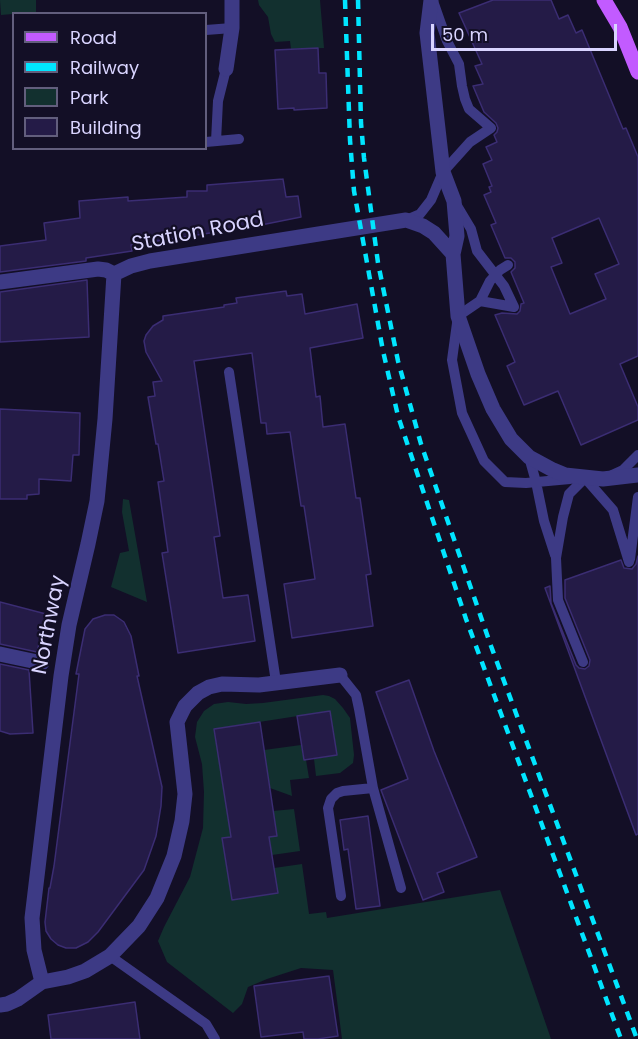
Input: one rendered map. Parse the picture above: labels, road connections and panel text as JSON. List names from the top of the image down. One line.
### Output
{"streets":{"street":["Station Road","Northway"]},"crossings":[["Station Road","Northway"]],"legend":["Road","Railway","Park","Building"],"scale_bar":"50 m"}
